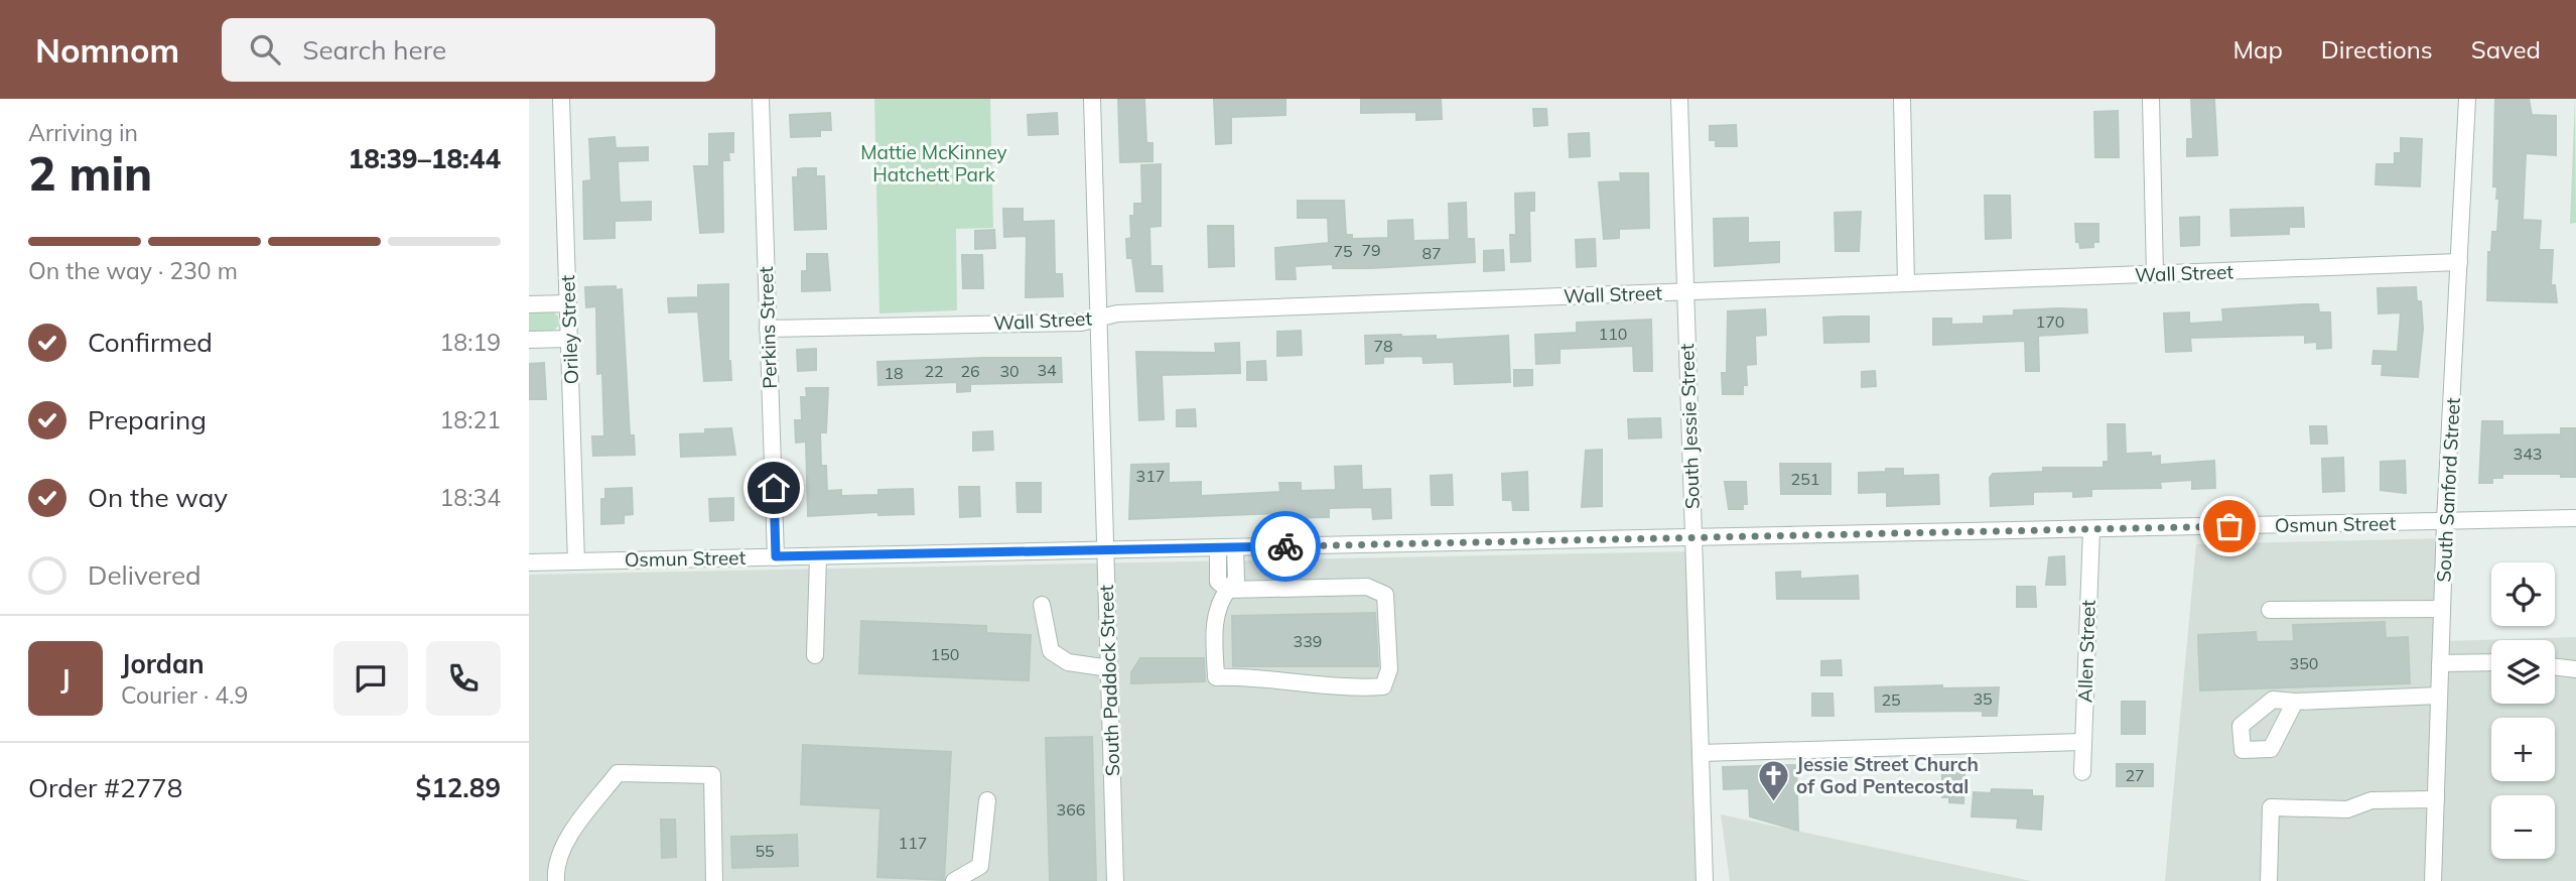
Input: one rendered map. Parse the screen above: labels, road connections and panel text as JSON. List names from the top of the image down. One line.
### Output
{"streets":{"street":["Wall Street","Perkins Street","Oriley Street","South Jessie Street","South Sanford Street","Osmun Street","Allen Street","South Paddock Street"]},"crossings":[["Wall Street","Perkins Street"],["Wall Street","South Jessie Street"],["Wall Street","South Sanford Street"],["Wall Street","South Paddock Street"],["Perkins Street","Osmun Street"],["Oriley Street","Osmun Street"],["South Jessie Street","Osmun Street"],["South Sanford Street","Osmun Street"],["Osmun Street","Allen Street"],["Osmun Street","South Paddock Street"]],"parks":["Mattie McKinney Hatchett Park"],"places":{"church":["Jessie Street Church of God Pentecostal"]},"house_numbers":["79","75","87","170","110","78","34","22","26","30","18","343","317","251","339","150","350","35","25","27","366","117","55"],"page":{"header":"Nomnom","search":"Search here","nav":["Map","Directions","Saved"],"heading":["2 min","Arriving in","18:39–18:44"],"panel":["Jordan","Courier · 4.9","Order #2778","$12.89"],"bar":"On the way · 230 m","list":[["Confirmed","18:19"],["Preparing","18:21"],["On the way","18:34"],"Delivered"],"map_buttons":["+","−"],"round":"J"}}
